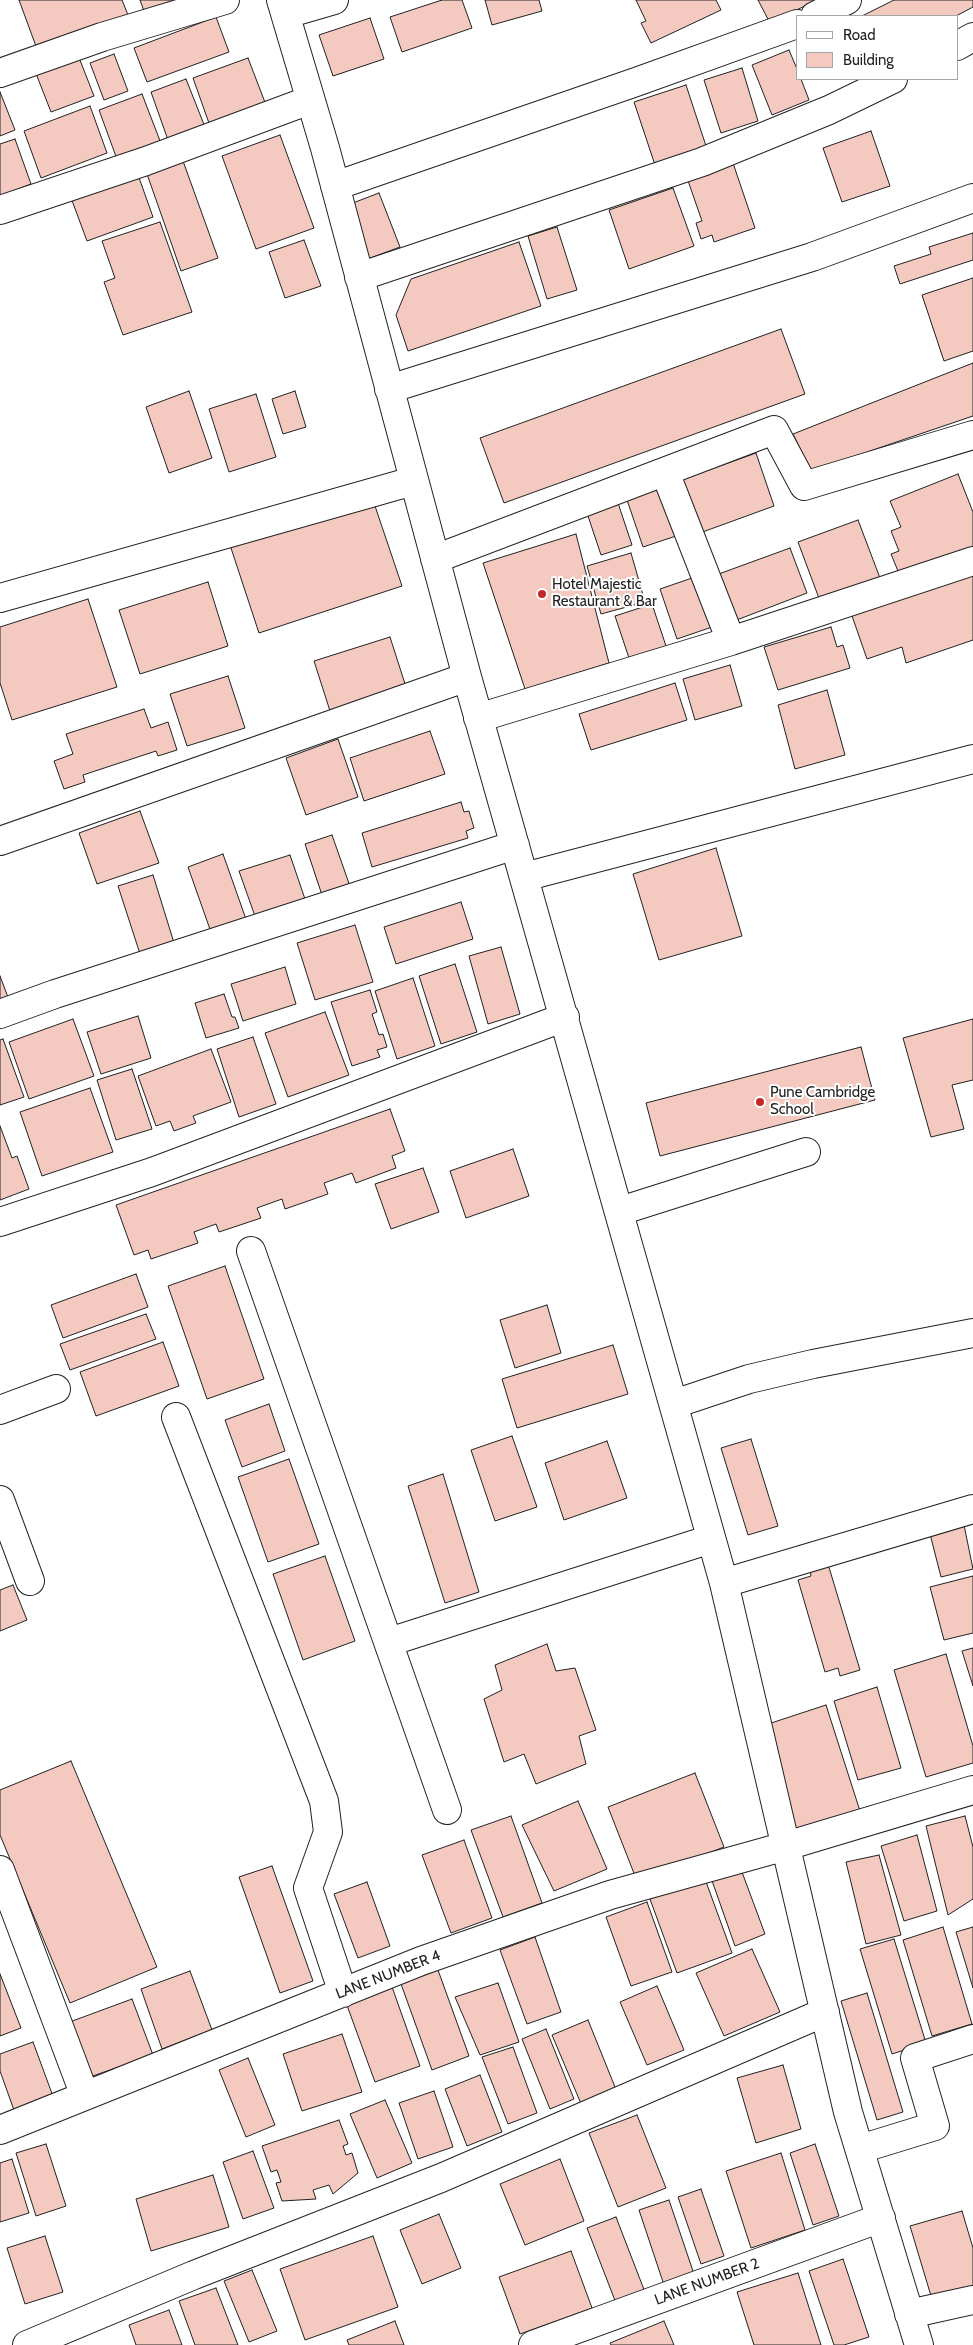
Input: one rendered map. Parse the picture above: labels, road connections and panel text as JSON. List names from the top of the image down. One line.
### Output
{"streets":{"street":["LANE NUMBER 4","LANE NUMBER 2"]},"places":["Hotel Majestic Restaurant & Bar","Pune Cambridge School"],"legend":["Road","Building"]}
